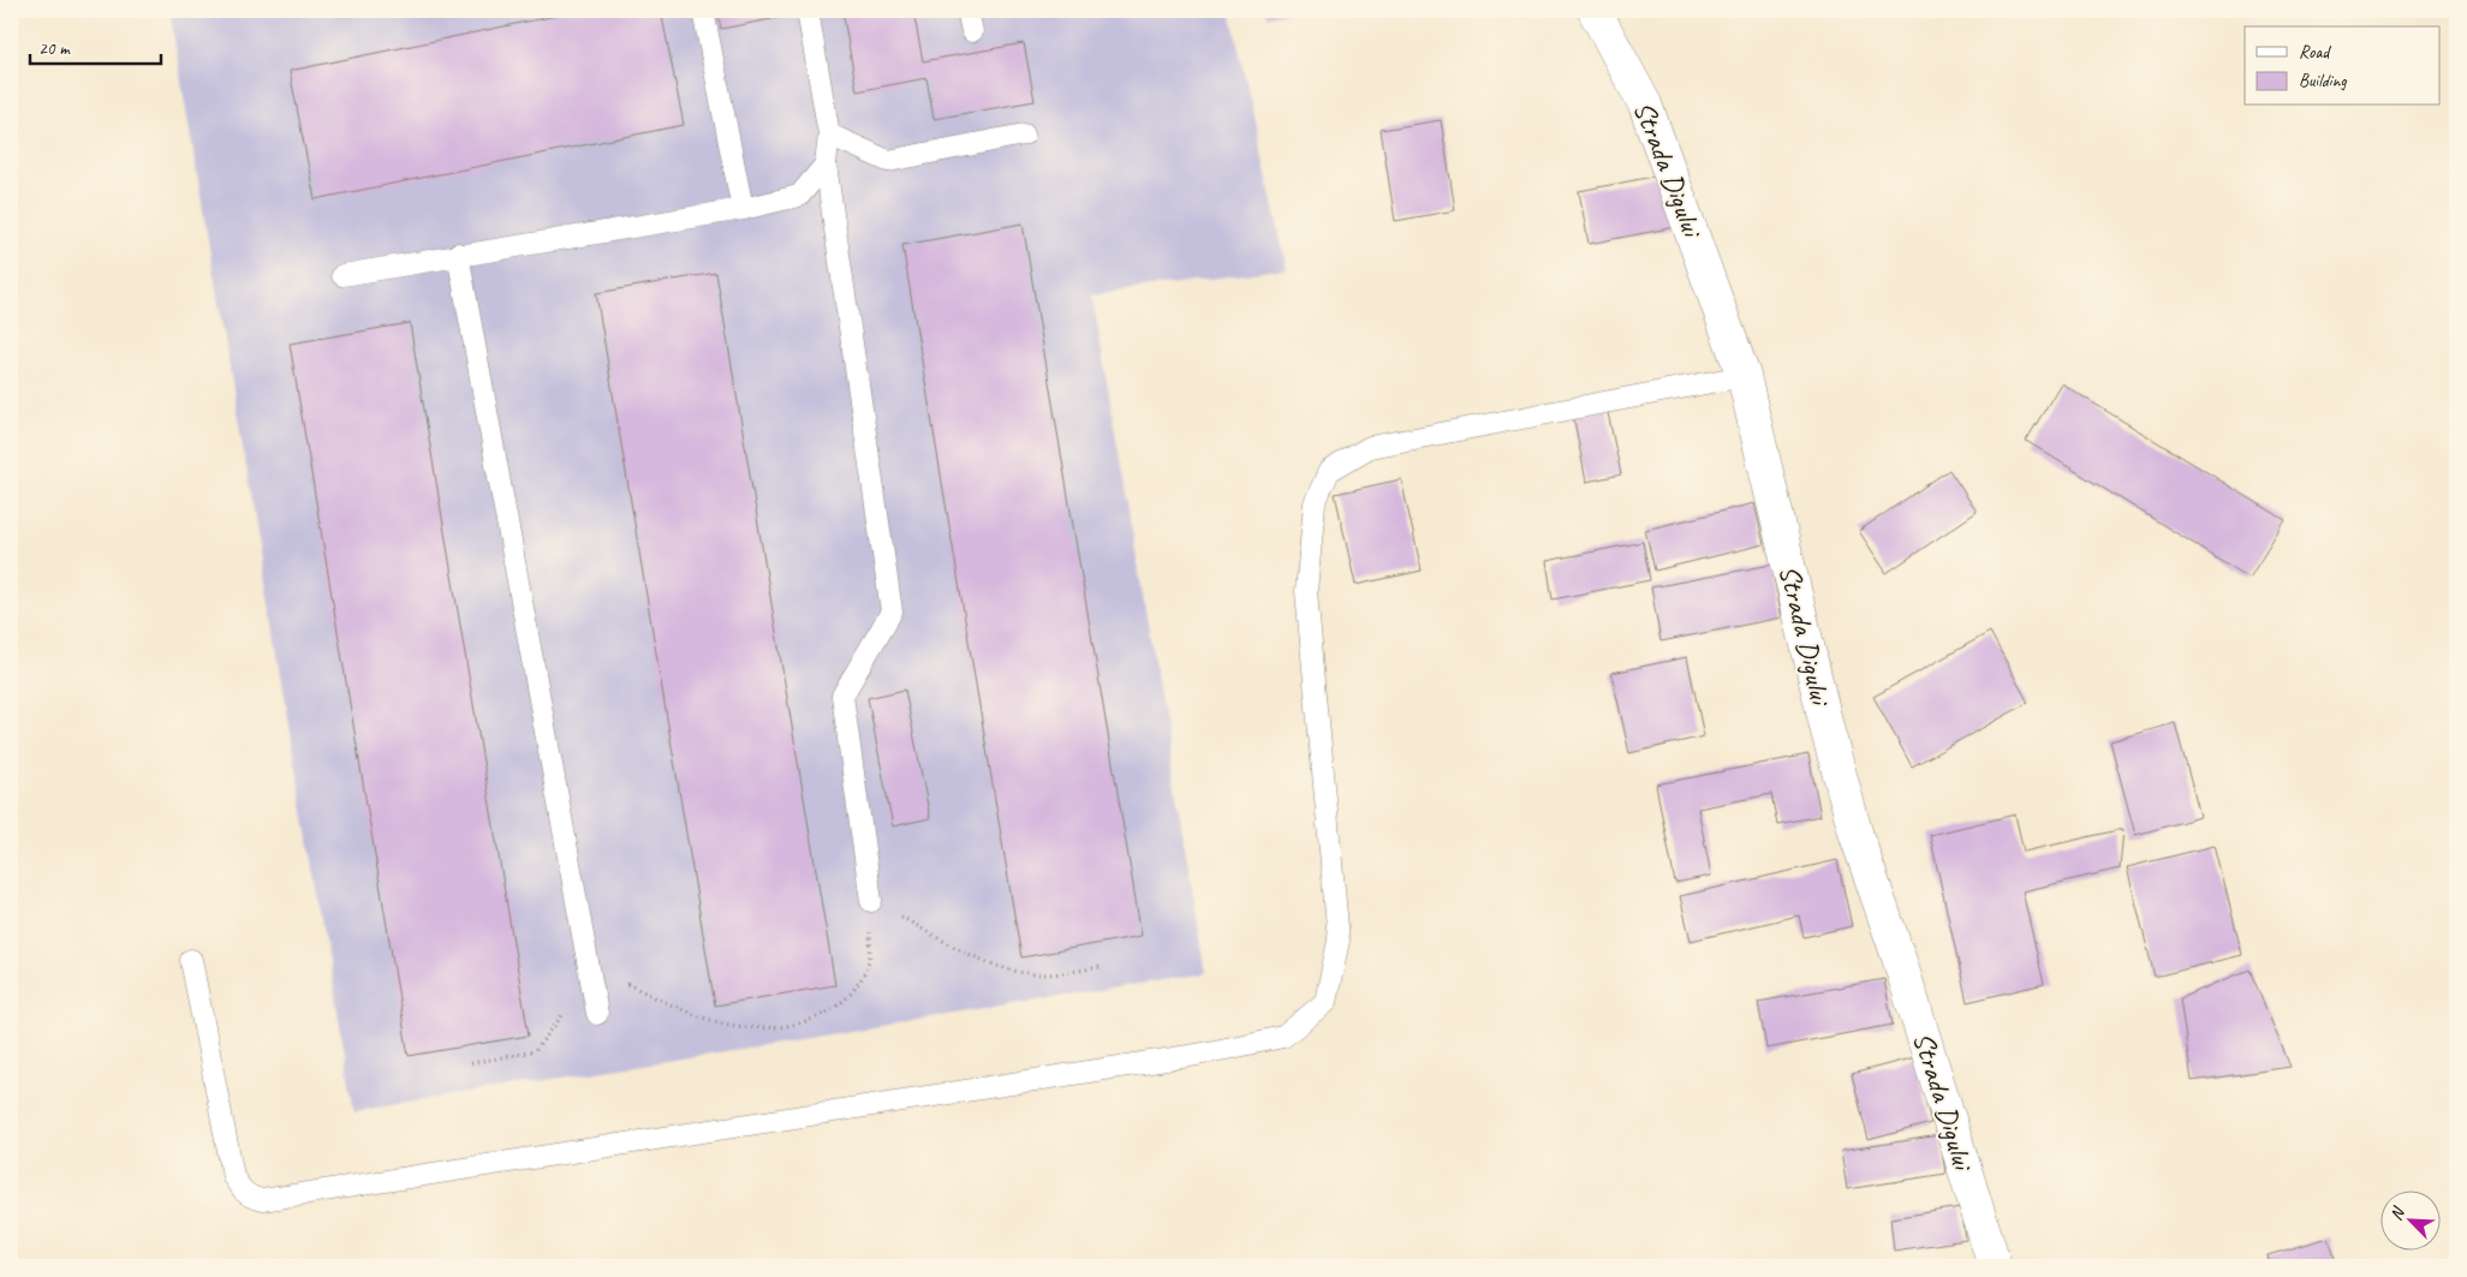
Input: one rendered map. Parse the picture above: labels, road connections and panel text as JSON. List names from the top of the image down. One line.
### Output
{"streets":{"street":["Strada Digului"]},"legend":["Road","Building"],"scale_bar":"20 m","north":"top left"}
